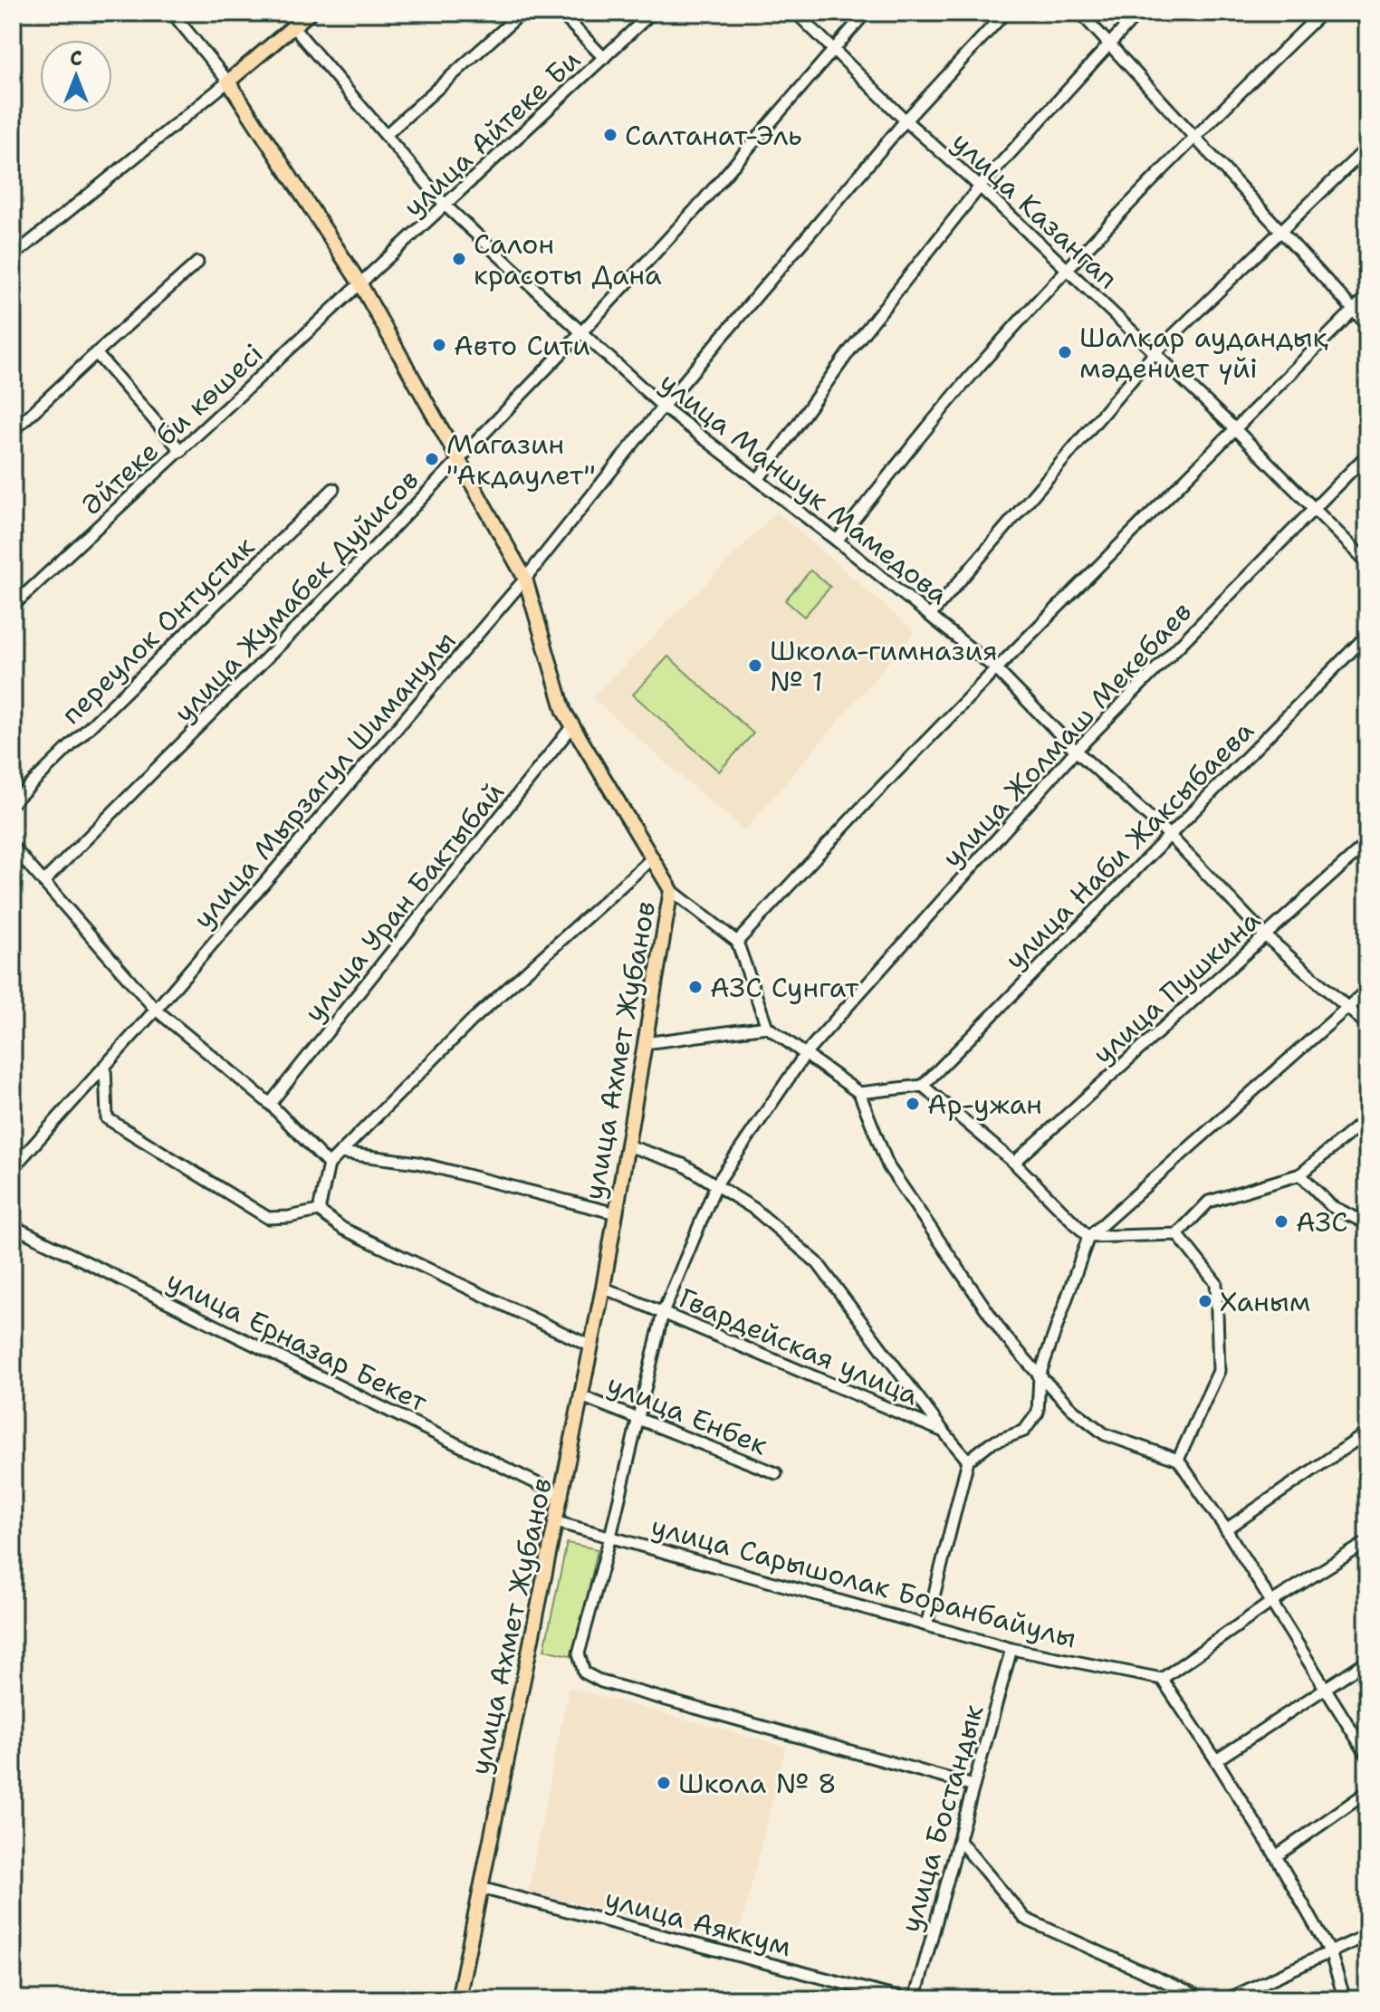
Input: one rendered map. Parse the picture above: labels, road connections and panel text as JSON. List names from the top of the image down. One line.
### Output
{"streets":{"main road":["улица Ахмет Жубанов"],"street":["улица Айтеке Би","улица Казангап","Әйтеке би көшесі","улица Маншук Мамедова","улица Жумабек Дуйисов","переулок Онтустик","улица Жолмаш Мекебаев","улица Мырзагул Шиманулы","улица Наби Жаксыбаева","улица Уран Бактыбай","улица Пушкина","улица Ерназар Бекет","Гвардейская улица","улица Енбек","улица Сарышолак Боранбайулы","улица Бостандык","улица Аяккум"]},"crossings":[["улица Айтеке Би","Әйтеке би көшесі"],["улица Айтеке Би","улица Маншук Мамедова"],["улица Айтеке Би","улица Ахмет Жубанов"],["улица Казангап","улица Жумабек Дуйисов"],["улица Казангап","улица Жолмаш Мекебаев"],["улица Казангап","улица Мырзагул Шиманулы"],["Әйтеке би көшесі","улица Ахмет Жубанов"],["улица Маншук Мамедова","улица Жумабек Дуйисов"],["улица Маншук Мамедова","улица Жолмаш Мекебаев"],["улица Маншук Мамедова","улица Мырзагул Шиманулы"],["улица Маншук Мамедова","улица Наби Жаксыбаева"],["улица Маншук Мамедова","улица Пушкина"],["улица Жумабек Дуйисов","улица Ахмет Жубанов"],["улица Жолмаш Мекебаев","Гвардейская улица"],["улица Жолмаш Мекебаев","улица Енбек"],["улица Жолмаш Мекебаев","улица Сарышолак Боранбайулы"],["улица Жолмаш Мекебаев","улица Бостандык"],["улица Мырзагул Шиманулы","улица Ахмет Жубанов"],["улица Уран Бактыбай","улица Ахмет Жубанов"],["улица Ахмет Жубанов","улица Ерназар Бекет"],["улица Ахмет Жубанов","Гвардейская улица"],["улица Ахмет Жубанов","улица Енбек"],["улица Ахмет Жубанов","улица Сарышолак Боранбайулы"],["улица Ахмет Жубанов","улица Аяккум"],["улица Сарышолак Боранбайулы","улица Бостандык"]],"places":["Салтанат-Эль","Салон красоты Дана","Авто Сити","Шалқар аудандық мәдениет үйі","Магазин \"Акдаулет\"","Школа-гимназия № 1","АЗС Сунгат","Ар-ужан","АЗС","Ханым","Школа № 8"],"north":"top"}
